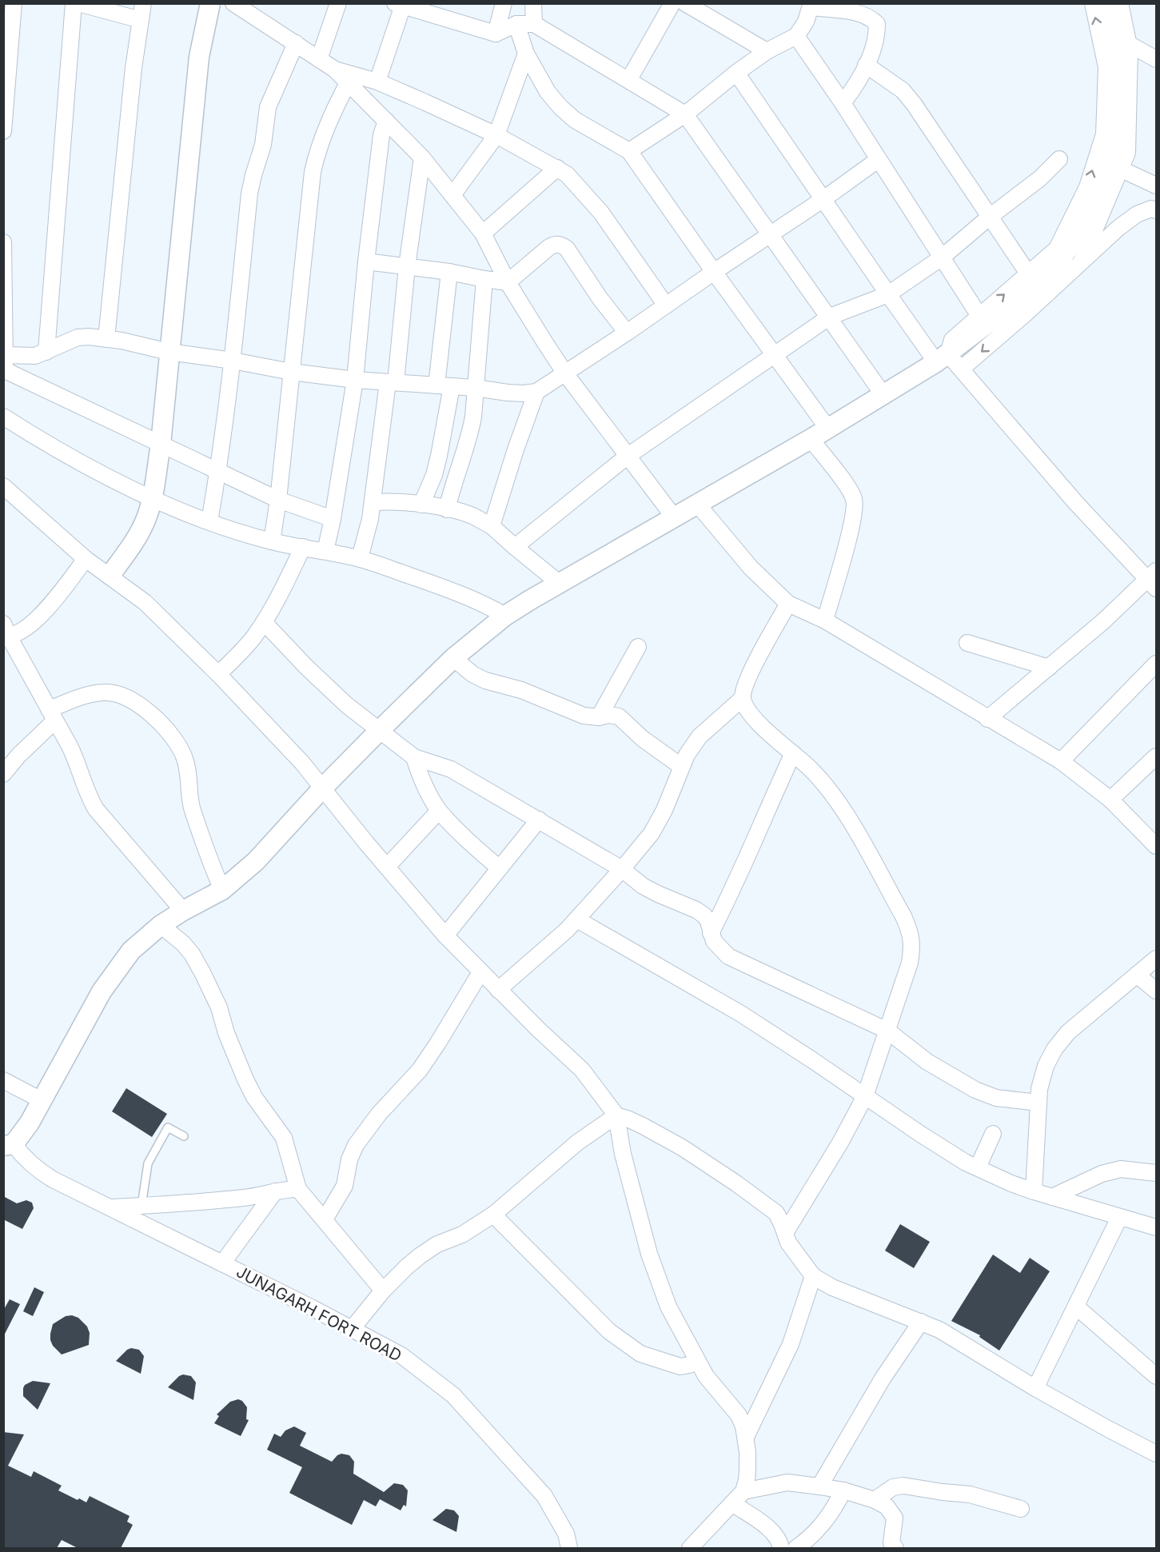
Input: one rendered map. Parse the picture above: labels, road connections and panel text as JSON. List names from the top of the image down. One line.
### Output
{"streets":{"street":["JUNAGARH FORT ROAD"]}}
